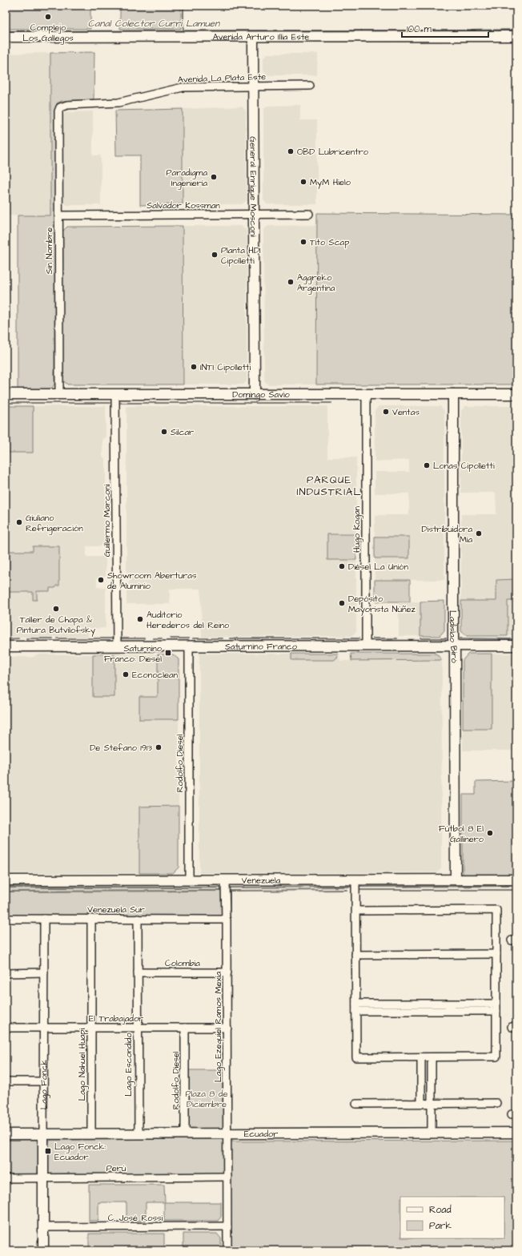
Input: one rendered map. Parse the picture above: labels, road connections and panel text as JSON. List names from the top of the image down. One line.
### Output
{"streets":{"street":["Avenida Arturo Illia Este","Avenida La Plata Este","General Enrique Mosconi","Salvador Kossman","Sin Nombre","Domingo Savio","Guillermo Marconi","Hugo Kogan","Ladislao Biró","Saturnino Franco","Rodolfo Diesel","Venezuela","Venezuela Sur","Colombia","El Trabajador","Lago Ezequiel Ramos Mexía","Lago Nahuel Huapi","Lago Escondido","Lago Fonck","Ecuador","Perú","C. José Rossi"]},"crossings":[["Avenida Arturo Illia Este","General Enrique Mosconi"],["Avenida La Plata Este","General Enrique Mosconi"],["Avenida La Plata Este","Sin Nombre"],["General Enrique Mosconi","Salvador Kossman"],["General Enrique Mosconi","Domingo Savio"],["Salvador Kossman","Sin Nombre"],["Sin Nombre","Domingo Savio"],["Domingo Savio","Guillermo Marconi"],["Domingo Savio","Hugo Kogan"],["Domingo Savio","Ladislao Biró"],["Guillermo Marconi","Saturnino Franco"],["Hugo Kogan","Saturnino Franco"],["Ladislao Biró","Saturnino Franco"],["Ladislao Biró","Venezuela"],["Saturnino Franco","Rodolfo Diesel"],["Rodolfo Diesel","Venezuela"],["Rodolfo Diesel","El Trabajador"],["Rodolfo Diesel","Ecuador"],["Venezuela","Lago Ezequiel Ramos Mexía"],["Venezuela Sur","Lago Ezequiel Ramos Mexía"],["Venezuela Sur","Lago Nahuel Huapi"],["Venezuela Sur","Lago Escondido"],["Venezuela Sur","Lago Fonck"],["Colombia","Lago Ezequiel Ramos Mexía"],["Colombia","Lago Escondido"],["El Trabajador","Lago Ezequiel Ramos Mexía"],["El Trabajador","Lago Nahuel Huapi"],["El Trabajador","Lago Escondido"],["El Trabajador","Lago Fonck"],["Lago Ezequiel Ramos Mexía","Ecuador"],["Lago Ezequiel Ramos Mexía","Perú"],["Lago Ezequiel Ramos Mexía","C. José Rossi"],["Lago Nahuel Huapi","Ecuador"],["Lago Escondido","Ecuador"],["Lago Fonck","Ecuador"],["Lago Fonck","Perú"],["Lago Fonck","C. José Rossi"]],"districts":["PARQUE INDUSTRIAL"],"water":["Canal Colector Curri Lamuen"],"parks":["Plaza 8 de Diciembre"],"places":{"other":["Complejo Los Gallegos","OBD Lubricentro","Paradigma Ingeniería","MyM Hielo","Tito Scap","Planta HDI Cipolletti","Aggreko Argentina","INTI Cipolletti","Ventas","Silcar","Lonas Cipolletti","Giuliano Refrigeración","Distribuidora Mía","Diésel La Unión","Showroom Aberturas de Aluminio","Depósito Mayorista Núñez","Taller de Chapa & Pintura Butvilofsky","Auditorio Herederos del Reino","Econoclean","De Stefano 1913","Fútbol 8 El Gallinero"],"transit":["Saturnino Franco: Diesel","Lago Fonck: Ecuador"]},"legend":["Road","Park"],"scale_bar":"100 m"}
